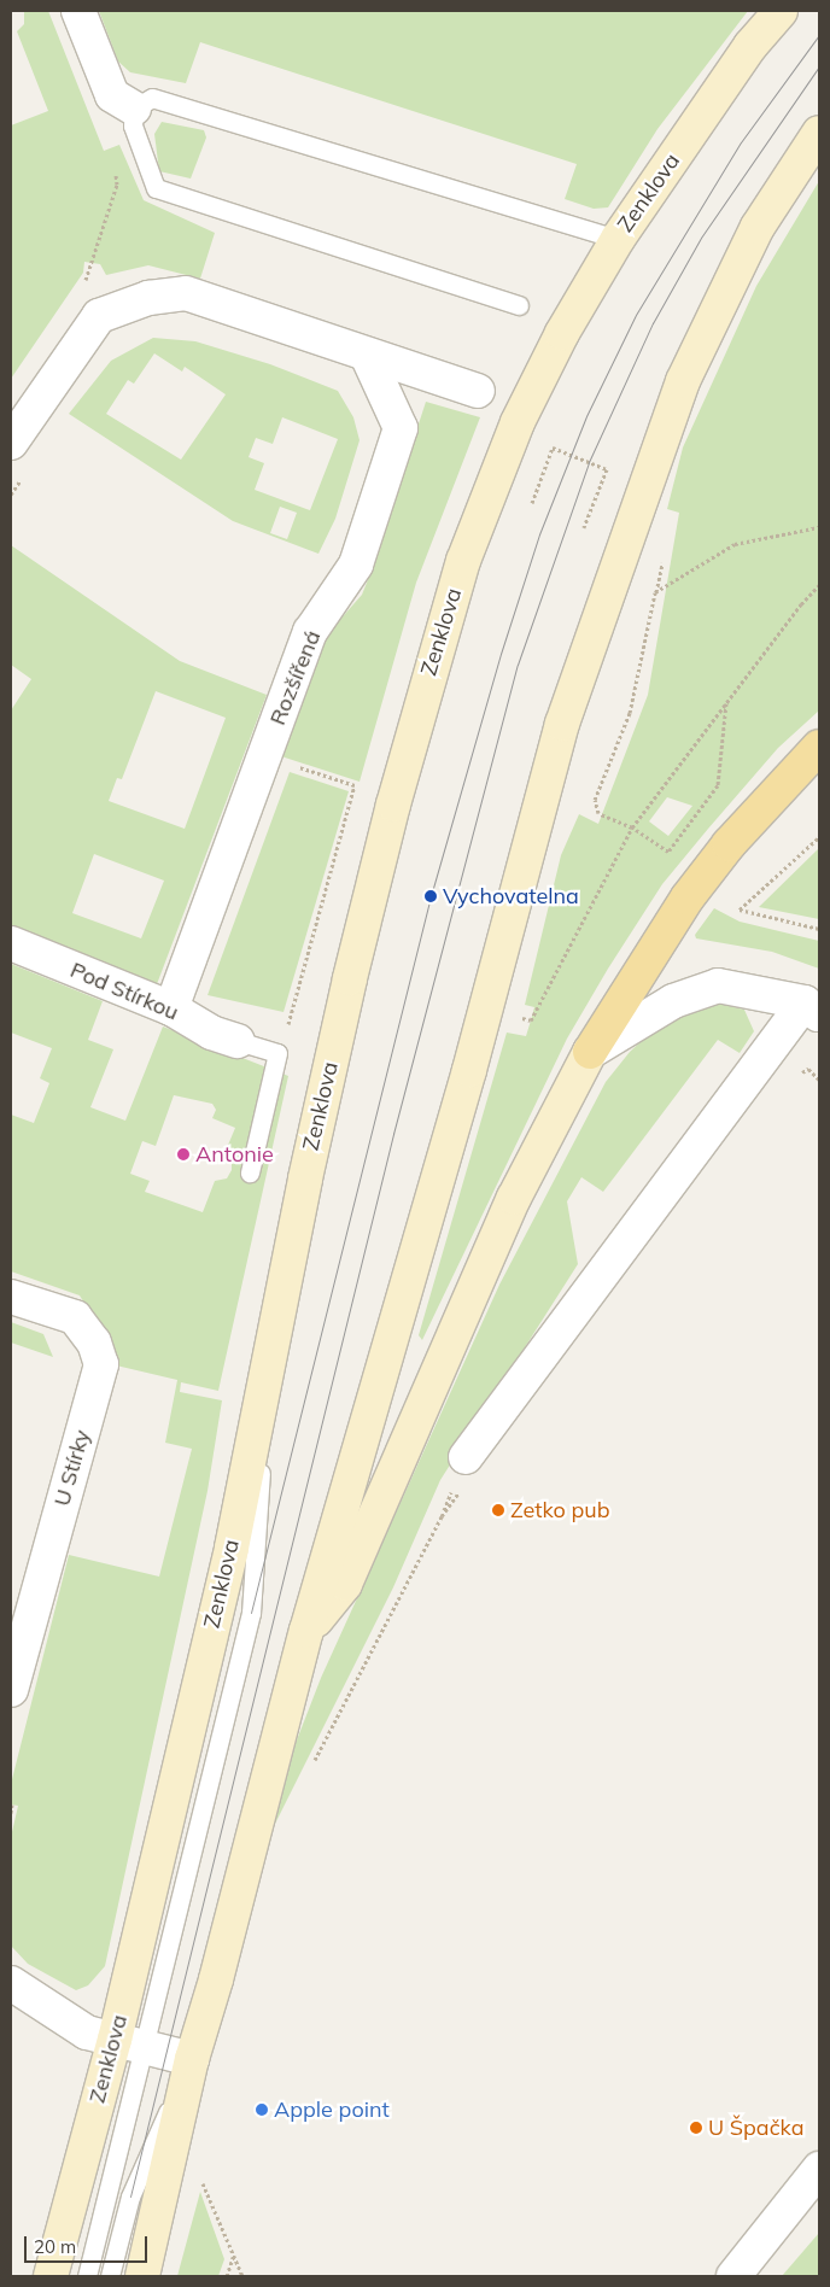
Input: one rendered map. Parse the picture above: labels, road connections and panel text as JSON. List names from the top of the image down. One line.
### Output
{"streets":{"main road":["Zenklova"],"street":["Rozšířená","Pod Stírkou","U Stírky"]},"crossings":[["Rozšířená","Pod Stírkou"]],"places":["Vychovatelna","Antonie","Zetko pub","Apple point","U Špačka"],"scale_bar":"20 m"}
